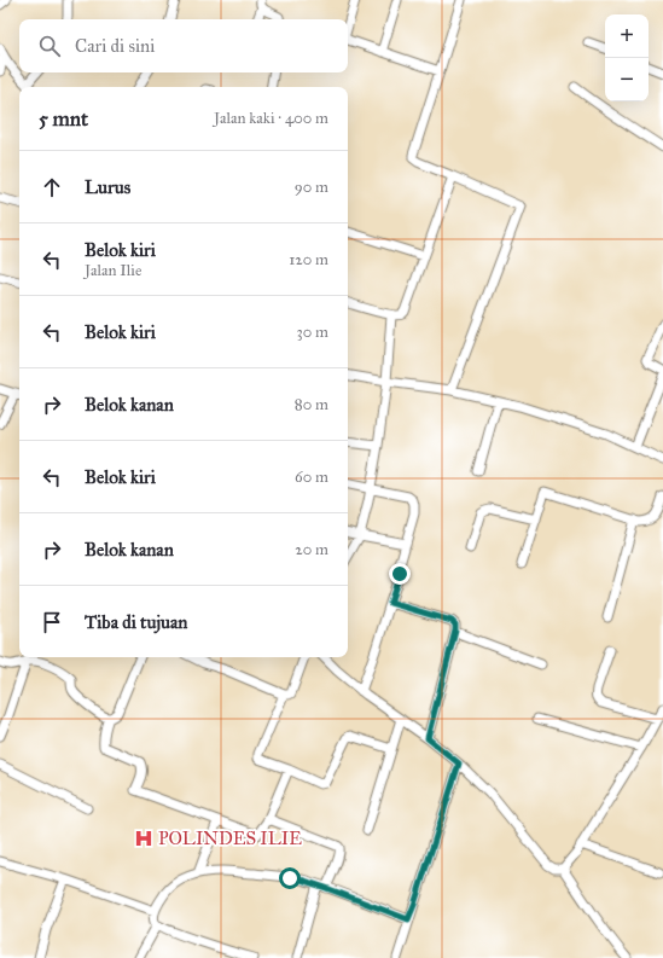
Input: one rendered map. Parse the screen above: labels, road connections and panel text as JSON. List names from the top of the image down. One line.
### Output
{"places":{"hospital":["POLINDES ILIE"]},"page":{"map_buttons":["+","−"],"search":"Cari di sini","heading":["5 mnt","Jalan kaki · 400 m"],"list":[["Lurus","90 m"],["Belok kiri","Jalan Ilie","120 m"],["Belok kiri","30 m"],["Belok kanan","80 m"],["Belok kiri","60 m"],["Belok kanan","20 m"],"Tiba di tujuan"]}}
